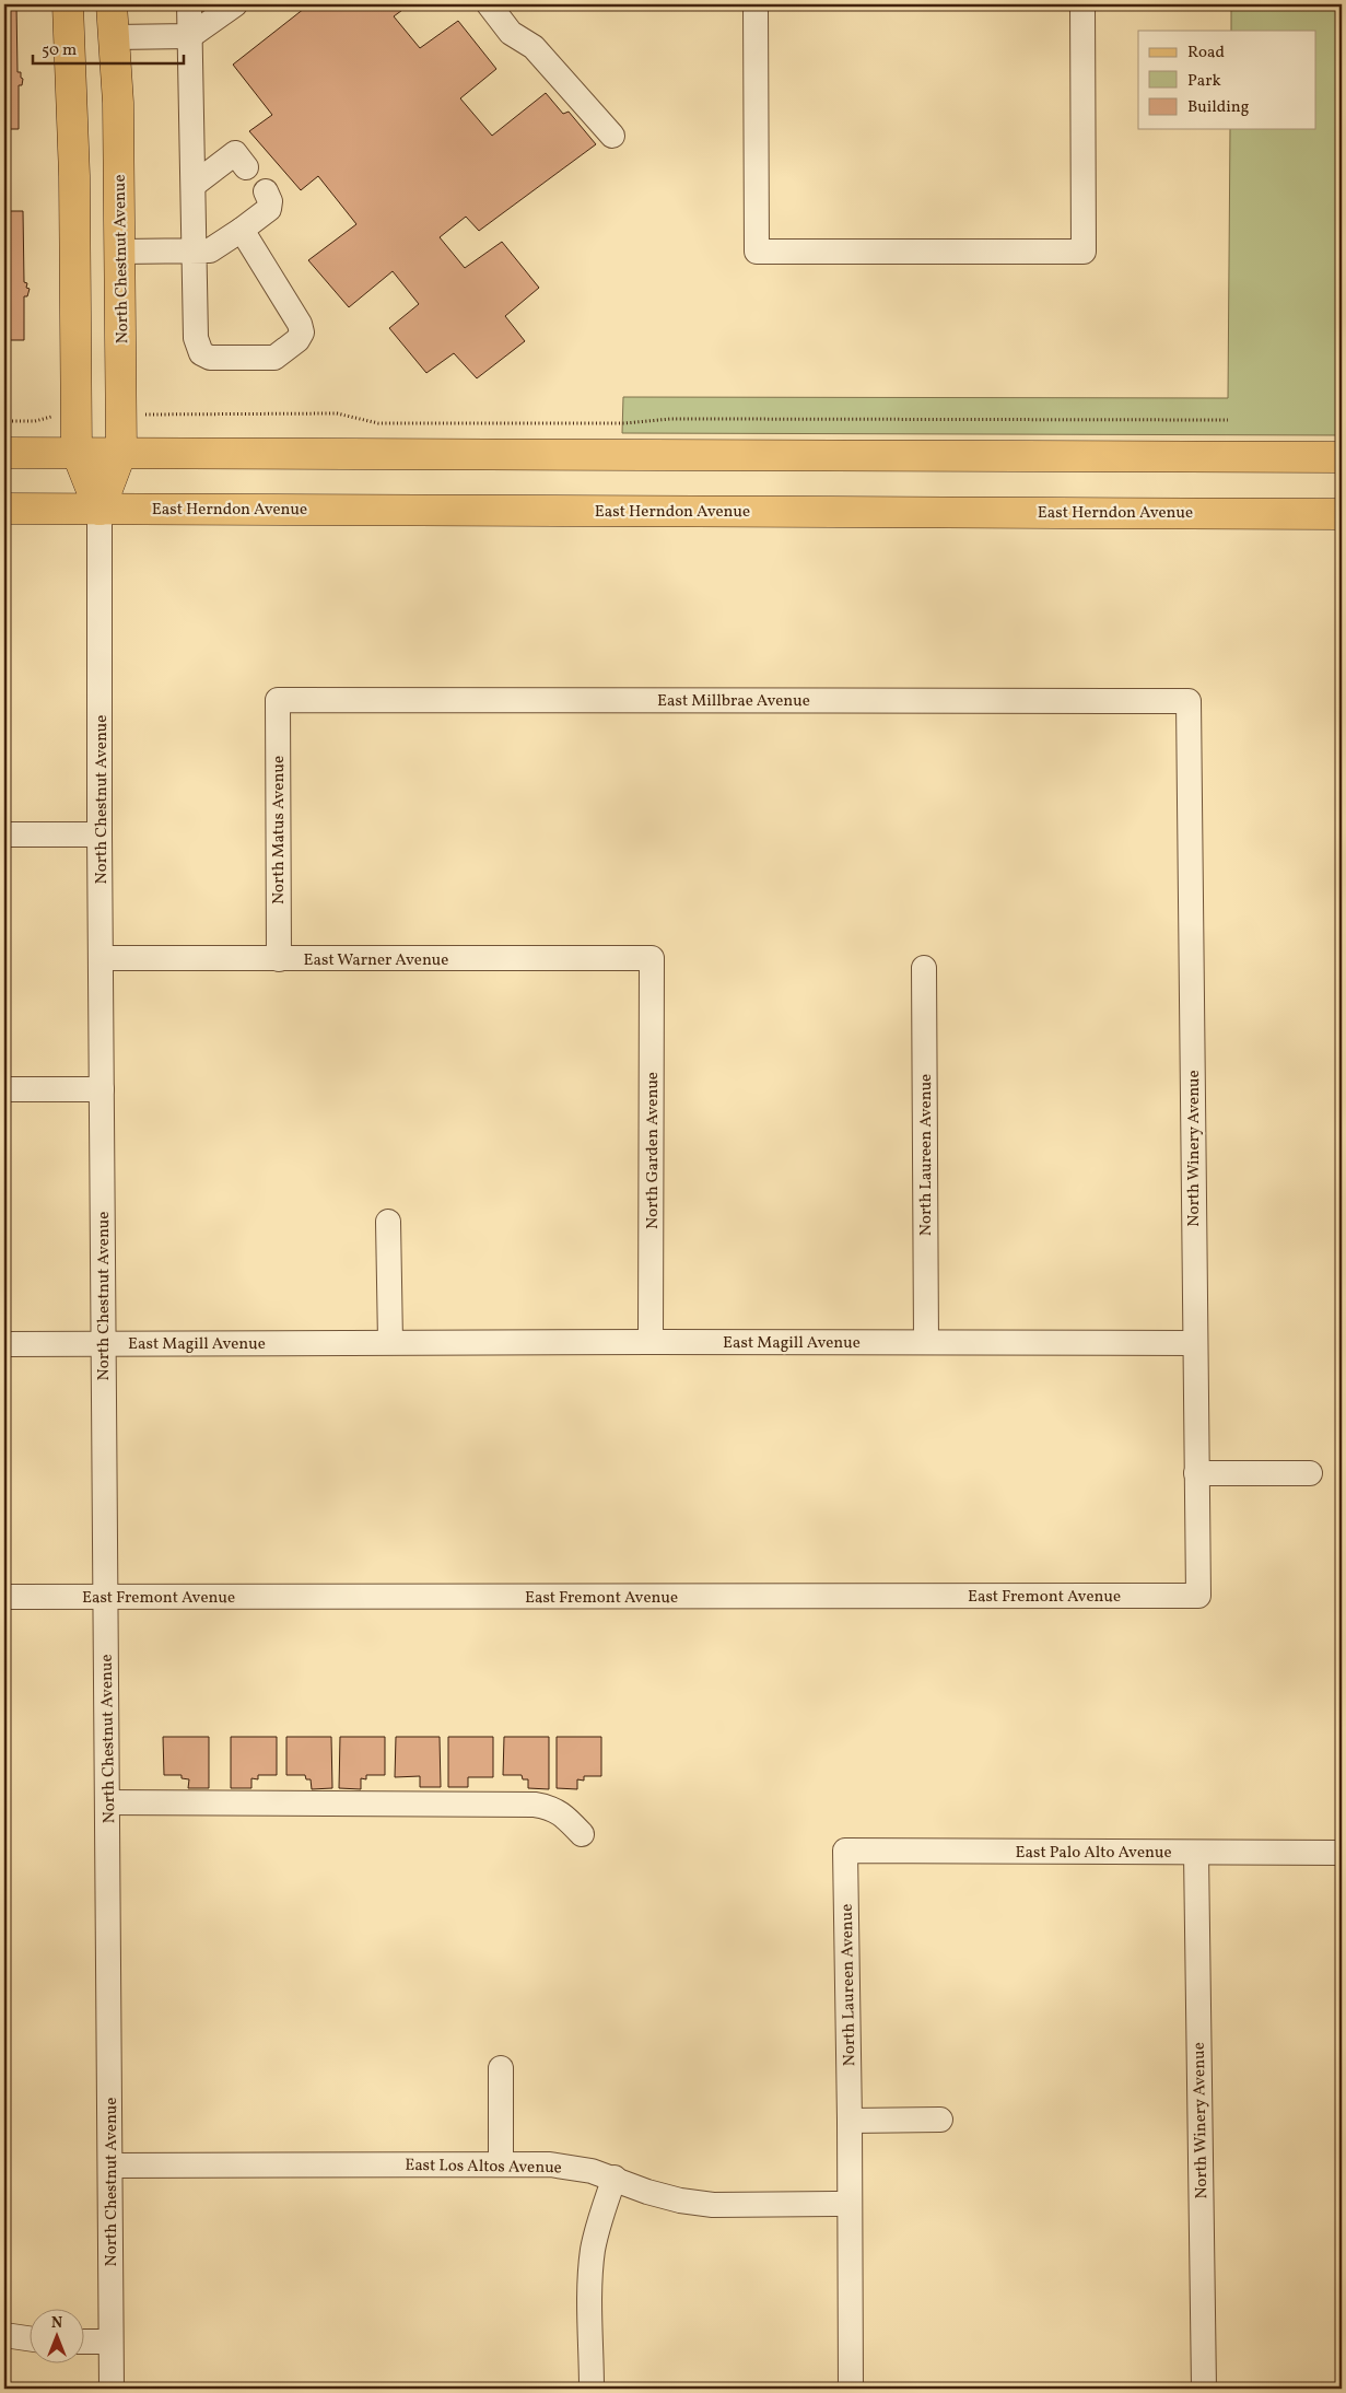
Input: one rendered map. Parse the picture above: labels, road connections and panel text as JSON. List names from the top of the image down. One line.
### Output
{"streets":{"main road":["North Chestnut Avenue","East Herndon Avenue"],"street":["East Millbrae Avenue","North Matus Avenue","East Warner Avenue","North Winery Avenue","North Garden Avenue","North Laureen Avenue","East Magill Avenue","East Fremont Avenue","East Palo Alto Avenue","East Los Altos Avenue"]},"crossings":[["North Chestnut Avenue","East Herndon Avenue"],["North Chestnut Avenue","East Warner Avenue"],["North Chestnut Avenue","East Magill Avenue"],["North Chestnut Avenue","East Fremont Avenue"],["North Chestnut Avenue","East Los Altos Avenue"],["East Millbrae Avenue","North Matus Avenue"],["East Millbrae Avenue","North Winery Avenue"],["North Matus Avenue","East Warner Avenue"],["East Warner Avenue","North Garden Avenue"],["North Winery Avenue","East Magill Avenue"],["North Winery Avenue","East Fremont Avenue"],["North Winery Avenue","East Palo Alto Avenue"],["North Garden Avenue","East Magill Avenue"],["North Laureen Avenue","East Magill Avenue"],["North Laureen Avenue","East Palo Alto Avenue"],["North Laureen Avenue","East Los Altos Avenue"]],"legend":["Road","Park","Building"],"scale_bar":"50 m","north":"top"}
